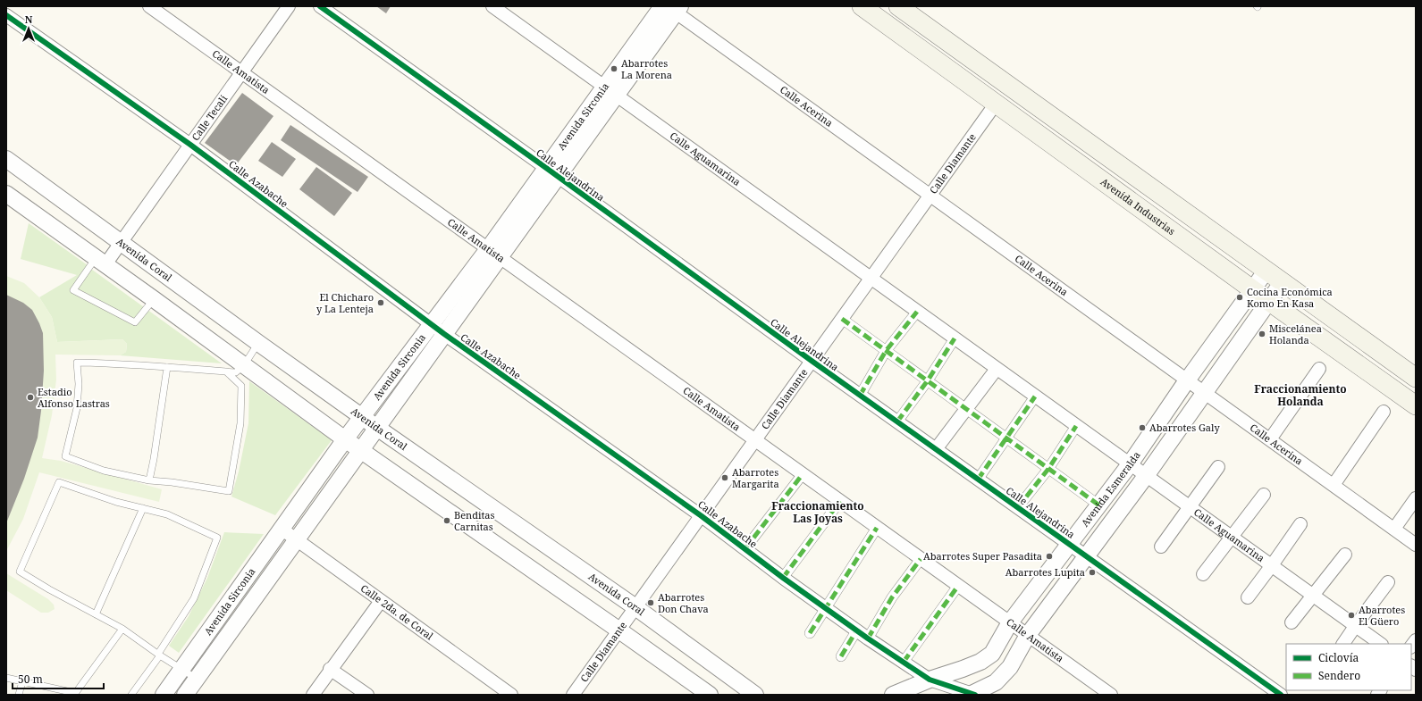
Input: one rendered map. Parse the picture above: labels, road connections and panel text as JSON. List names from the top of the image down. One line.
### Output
{"streets":{"main road":["Avenida Industrias"],"street":["Calle Amatista","Calle Acerina","Avenida Sirconia","Calle Tecali","Calle Aguamarina","Calle Diamante","Calle Alejandrina","Calle Azabache","Avenida Coral","Avenida Esmeralda","Calle 2da. de Coral"]},"crossings":[["Calle Amatista","Avenida Sirconia"],["Calle Amatista","Calle Tecali"],["Calle Amatista","Calle Diamante"],["Calle Amatista","Calle Azabache"],["Calle Amatista","Avenida Esmeralda"],["Calle Acerina","Avenida Sirconia"],["Calle Acerina","Calle Diamante"],["Calle Acerina","Avenida Esmeralda"],["Avenida Sirconia","Calle Aguamarina"],["Avenida Sirconia","Calle Alejandrina"],["Avenida Sirconia","Calle Azabache"],["Avenida Sirconia","Avenida Coral"],["Avenida Sirconia","Calle 2da. de Coral"],["Calle Tecali","Calle Azabache"],["Calle Tecali","Avenida Coral"],["Calle Aguamarina","Calle Diamante"],["Calle Aguamarina","Avenida Esmeralda"],["Calle Diamante","Calle Alejandrina"],["Calle Diamante","Calle Azabache"],["Calle Diamante","Avenida Industrias"],["Calle Diamante","Avenida Coral"],["Calle Alejandrina","Avenida Esmeralda"],["Calle Azabache","Avenida Esmeralda"],["Avenida Industrias","Avenida Esmeralda"]],"districts":["Fraccionamiento Holanda","Fraccionamiento Las Joyas"],"places":["Abarrotes La Morena","Cocina Económica Komo En Kasa","El Chicharo y La Lenteja","Miscelánea Holanda","Estadio Alfonso Lastras","Abarrotes Galy","Abarrotes Margarita","Benditas Carnitas","Abarrotes Super Pasadita","Abarrotes Lupita","Abarrotes Don Chava","Abarrotes El Güero"],"legend":["Ciclovía","Sendero"],"scale_bar":"50 m","north":"top"}
